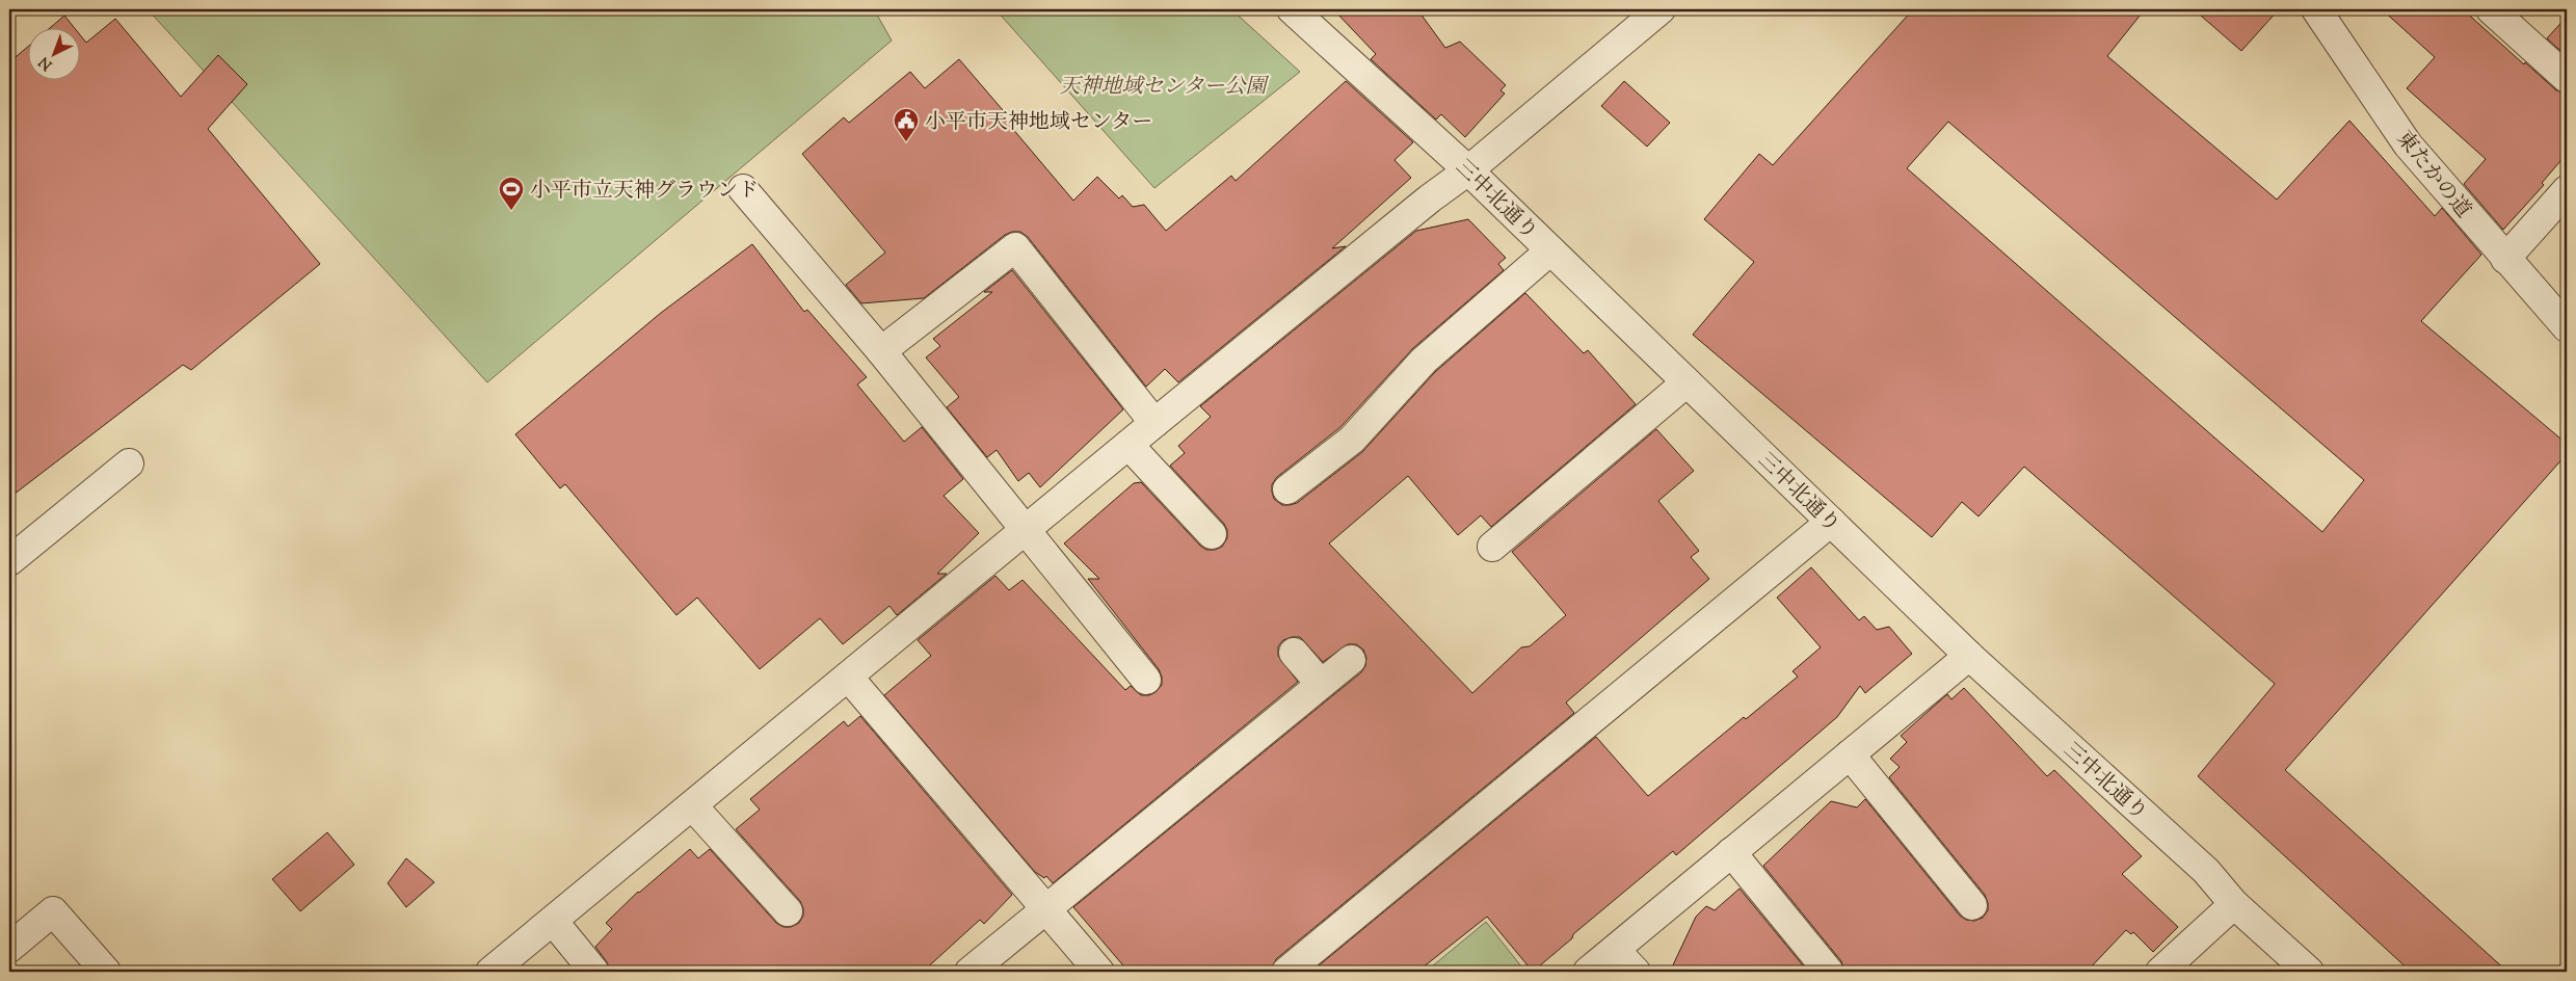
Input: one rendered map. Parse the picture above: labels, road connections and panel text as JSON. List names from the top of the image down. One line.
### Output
{"streets":{"street":["東たかの道","三中北通り"]},"parks":["天神地域センター公園"],"places":{"public building":["小平市天神地域センター"],"sports":["小平市立天神グラウンド"]},"north":"bottom left"}
